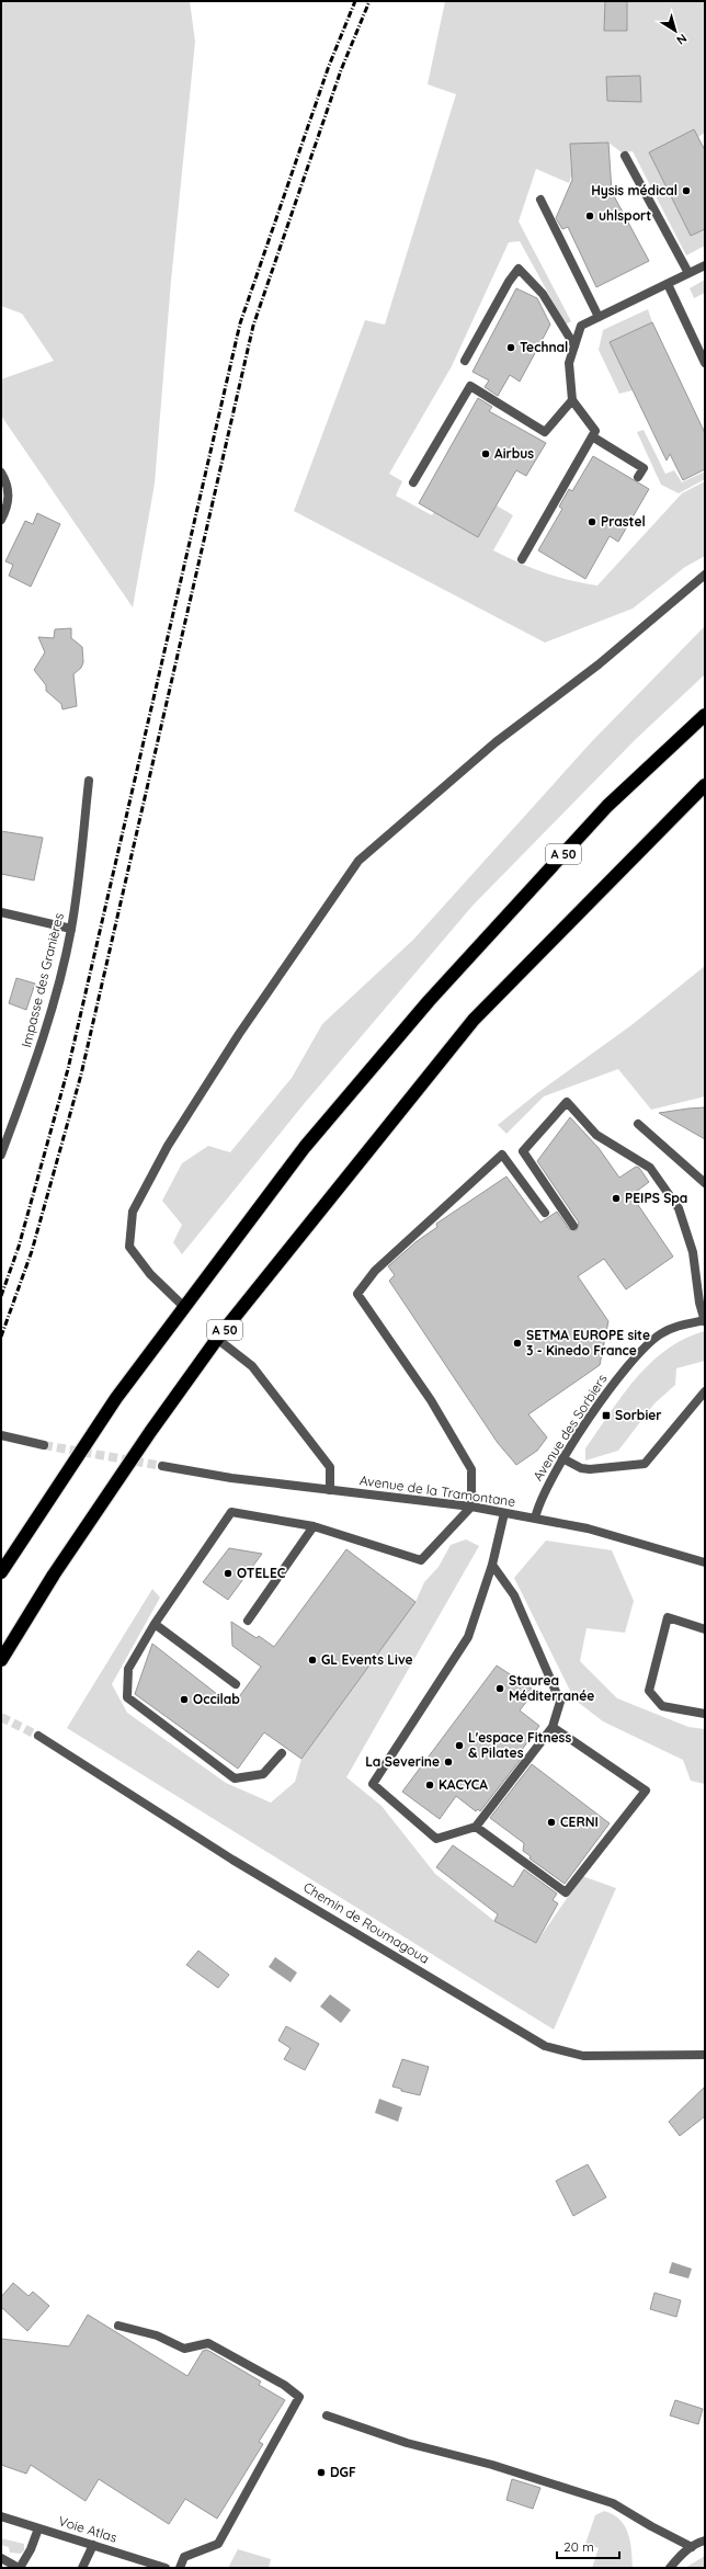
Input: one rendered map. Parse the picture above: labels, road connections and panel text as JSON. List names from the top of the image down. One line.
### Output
{"streets":{"highway":["A 50"],"street":["Impasse des Granières","Avenue des Sorbiers","Avenue de la Tramontane","Chemin de Roumagoua","Voie Atlas"]},"crossings":[["Avenue des Sorbiers","Avenue de la Tramontane"]],"places":{"other":["Hysis médical","uhlsport","Technal","Airbus","Prastel","PEIPS Spa","SETMA EUROPE site 3 - Kinedo France","OTELEC","GL Events Live","Staurea Méditerranée","Occilab","L'espace Fitness & Pilates","La Severine","KACYCA","CERNI","DGF"],"transit":["Sorbier"]},"scale_bar":"20 m","north":"bottom right"}
